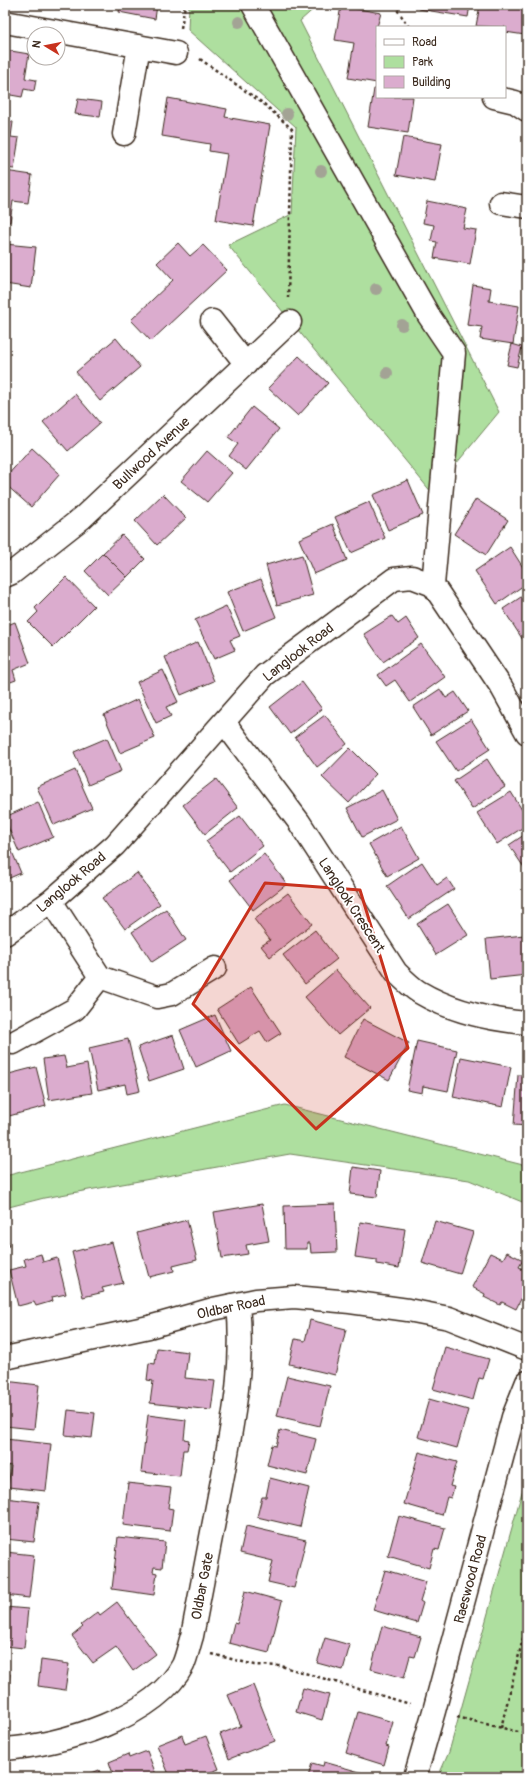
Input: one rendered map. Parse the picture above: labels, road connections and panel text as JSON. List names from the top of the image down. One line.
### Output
{"streets":{"street":["Bullwood Avenue","Langlook Road","Langlook Crescent","Oldbar Road","Raeswood Road","Oldbar Gate"]},"crossings":[["Langlook Road","Langlook Crescent"],["Oldbar Road","Oldbar Gate"]],"legend":["Road","Park","Building"],"north":"left"}
